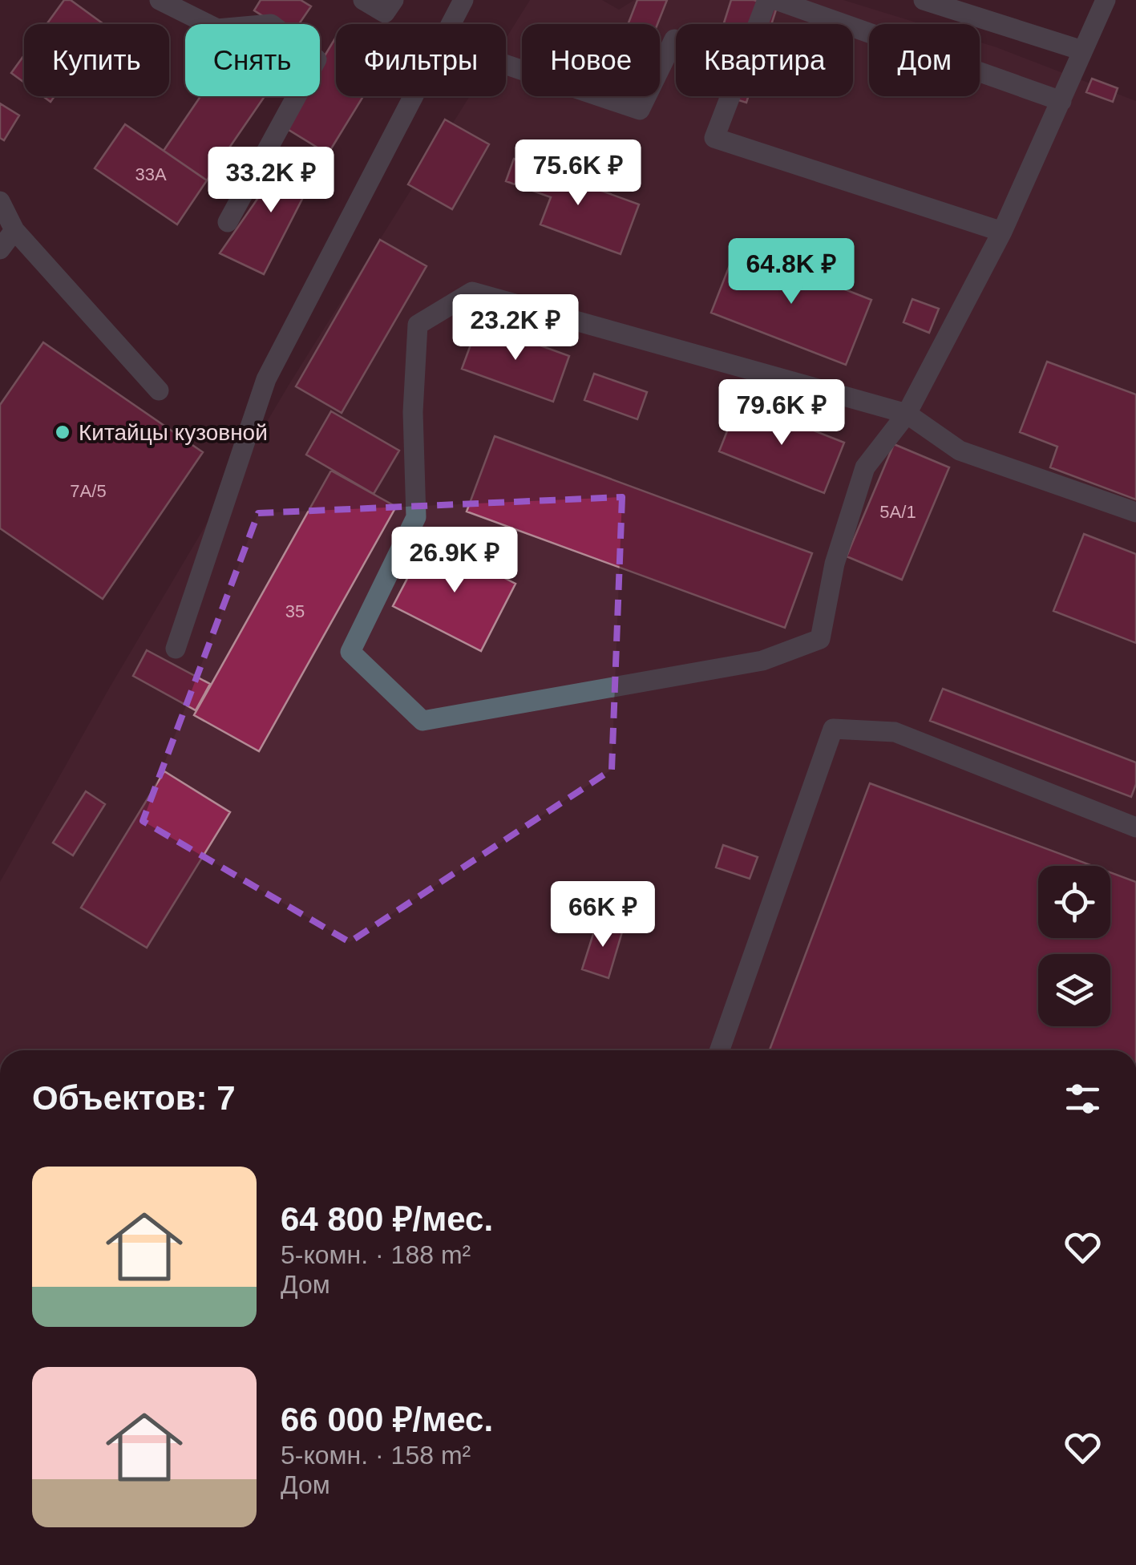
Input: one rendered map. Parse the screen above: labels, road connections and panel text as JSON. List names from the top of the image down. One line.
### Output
{"places":["Китайцы кузовной"],"house_numbers":["33А","7А/5","5А/1","35"],"page":{"chip":["Купить","Снять","Фильтры","Новое","Квартира","Дом"],"price":["75.6K ₽","33.2K ₽","64.8K ₽","23.2K ₽","79.6K ₽","26.9K ₽","66K ₽"],"heading":"Объектов: 7","list":[{"name":"64 800 ₽/мес.","note":"5-комн. · 188 m² · Дом"},{"name":"66 000 ₽/мес.","note":"5-комн. · 158 m² · Дом"}]}}
